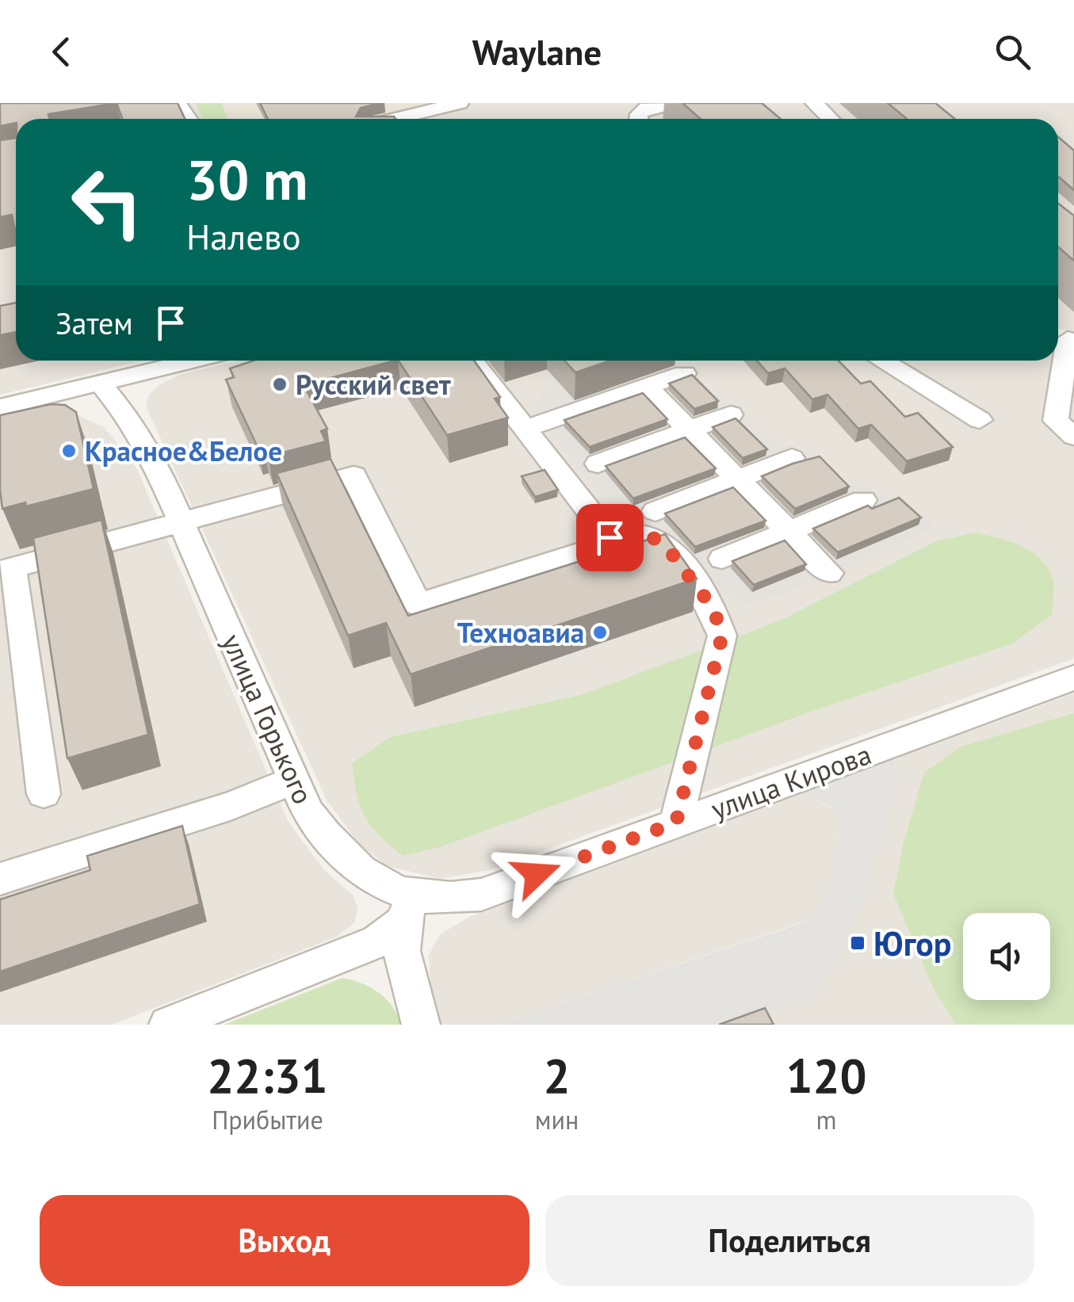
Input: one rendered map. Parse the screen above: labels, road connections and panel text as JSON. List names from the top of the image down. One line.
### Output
{"streets":{"street":["улица Горького","улица Кирова"]},"crossings":[["улица Горького","улица Кирова"]],"places":{"other":["Русский свет","Красное&Белое","Техноавиа"],"transit":["Югор"]},"page":{"header":"Waylane","turn":["30 m","Налево"],"then":"Затем","eta":["22:31","Прибытие","2","мин","120","m"],"buttons":["Выход","Поделиться"]}}
